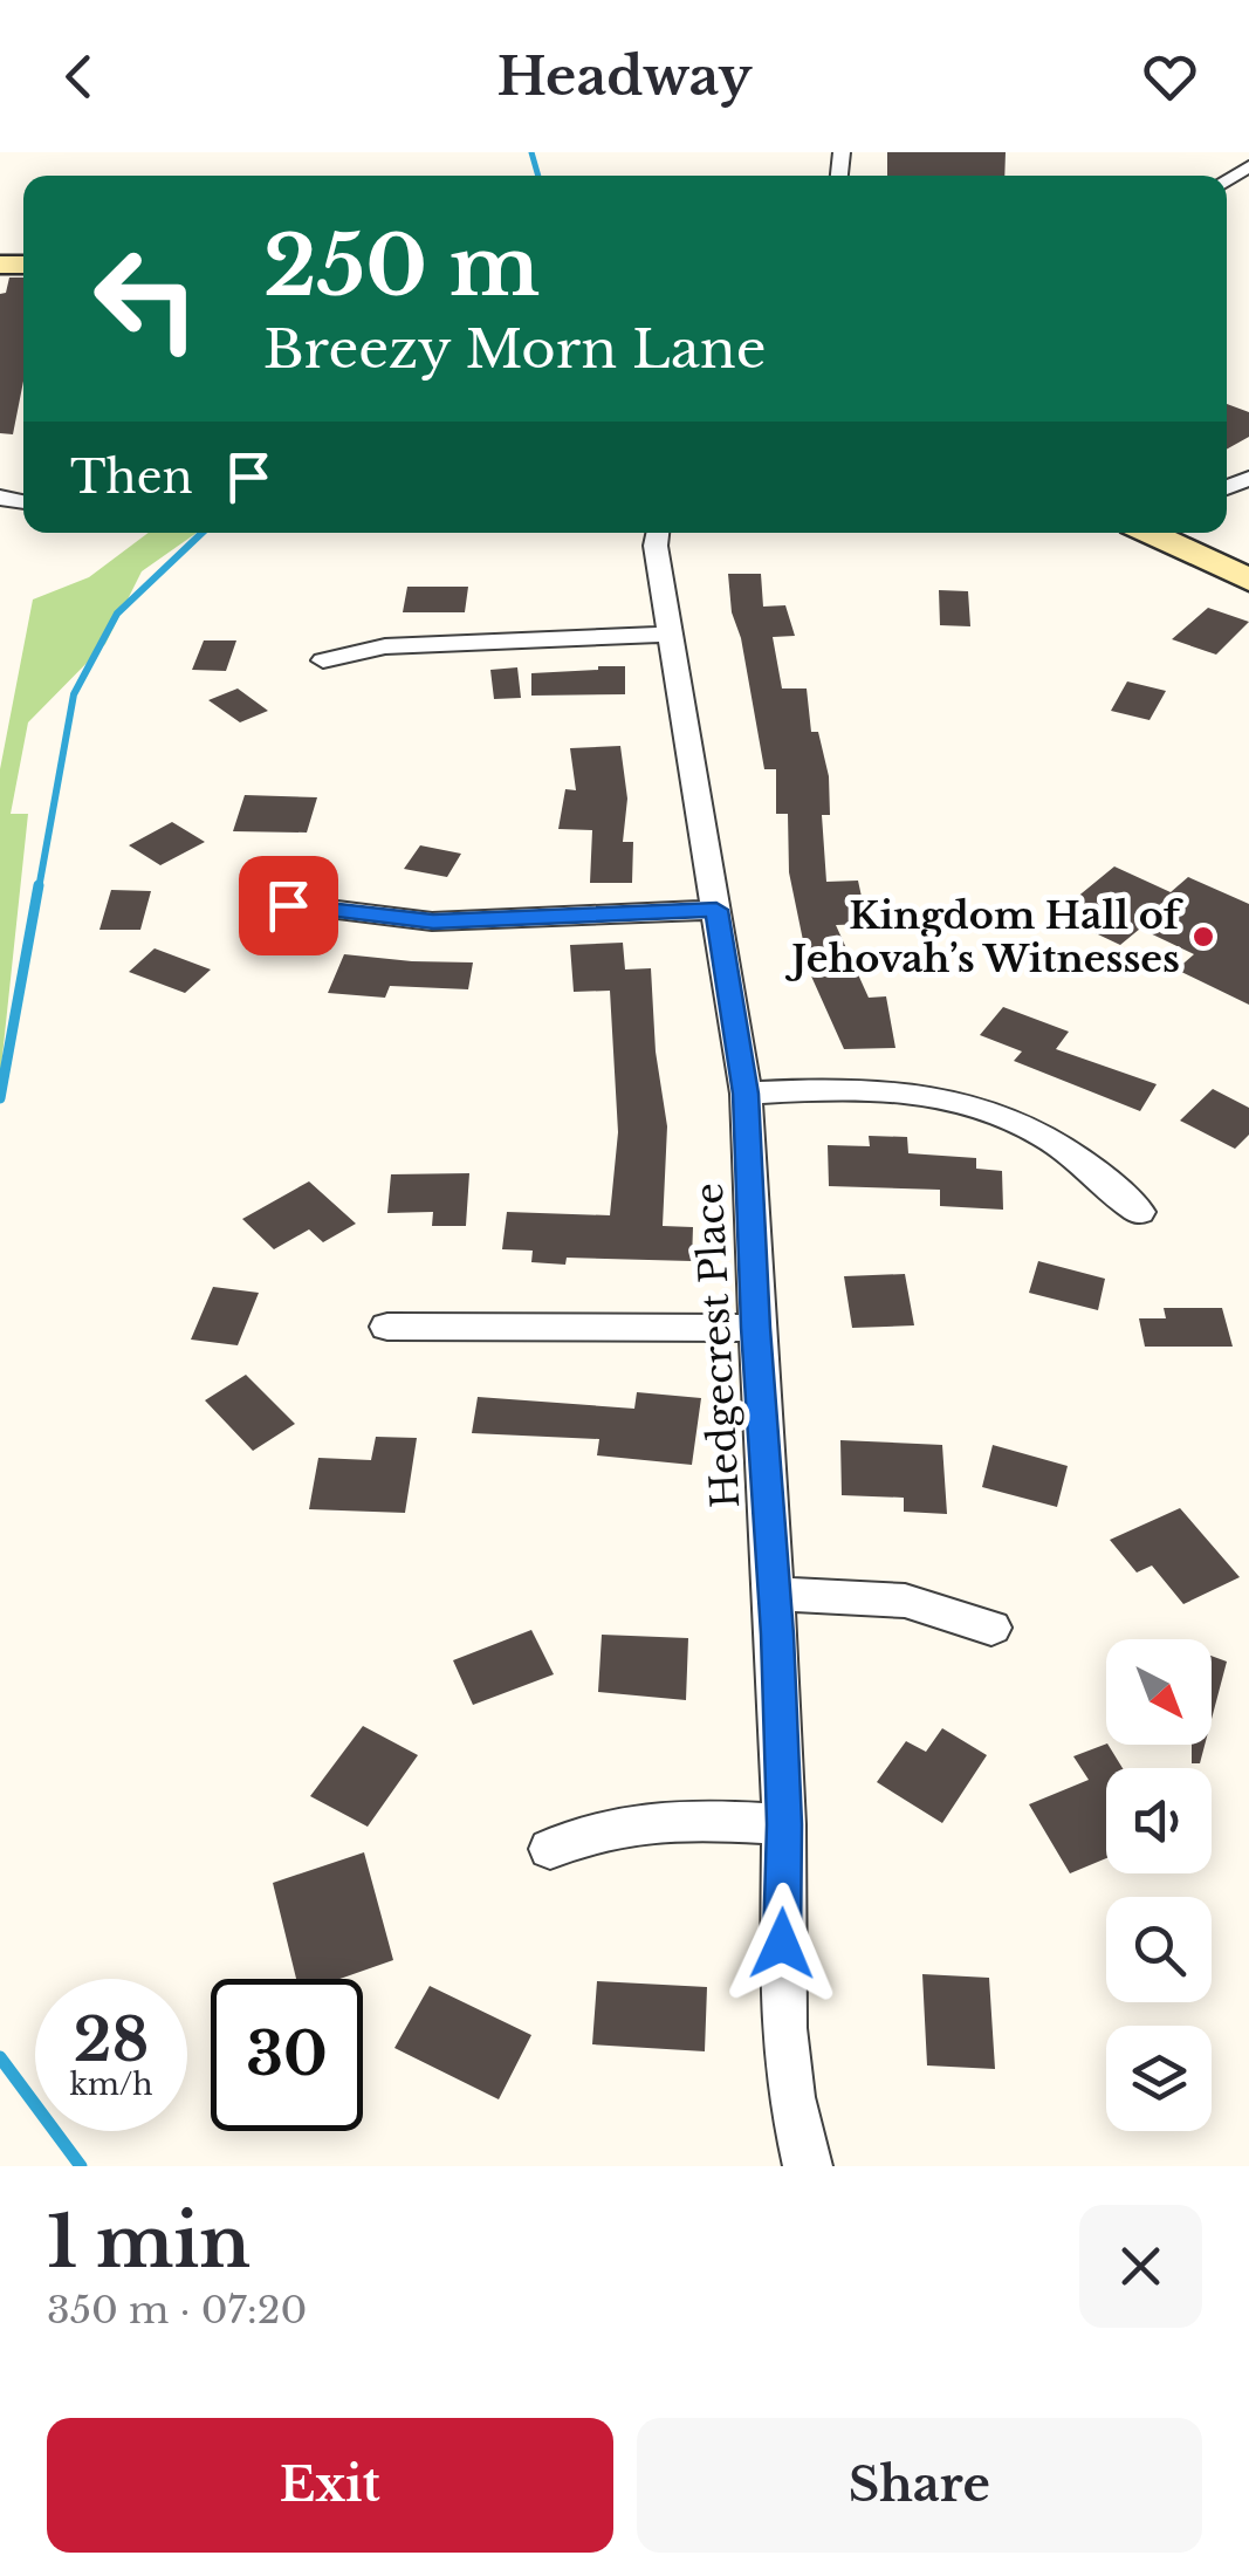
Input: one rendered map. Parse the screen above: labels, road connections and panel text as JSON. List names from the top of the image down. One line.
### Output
{"streets":{"street":["Hedgecrest Place"]},"places":["Kingdom Hall of Jehovah’s Witnesses"],"north":"bottom right","page":{"header":"Headway","turn":["250 m","Breezy Morn Lane"],"then":"Then","speed":"28 km/h","limit":"30","heading":["1 min","350 m · 07:20"],"buttons":["Exit","Share"]}}
